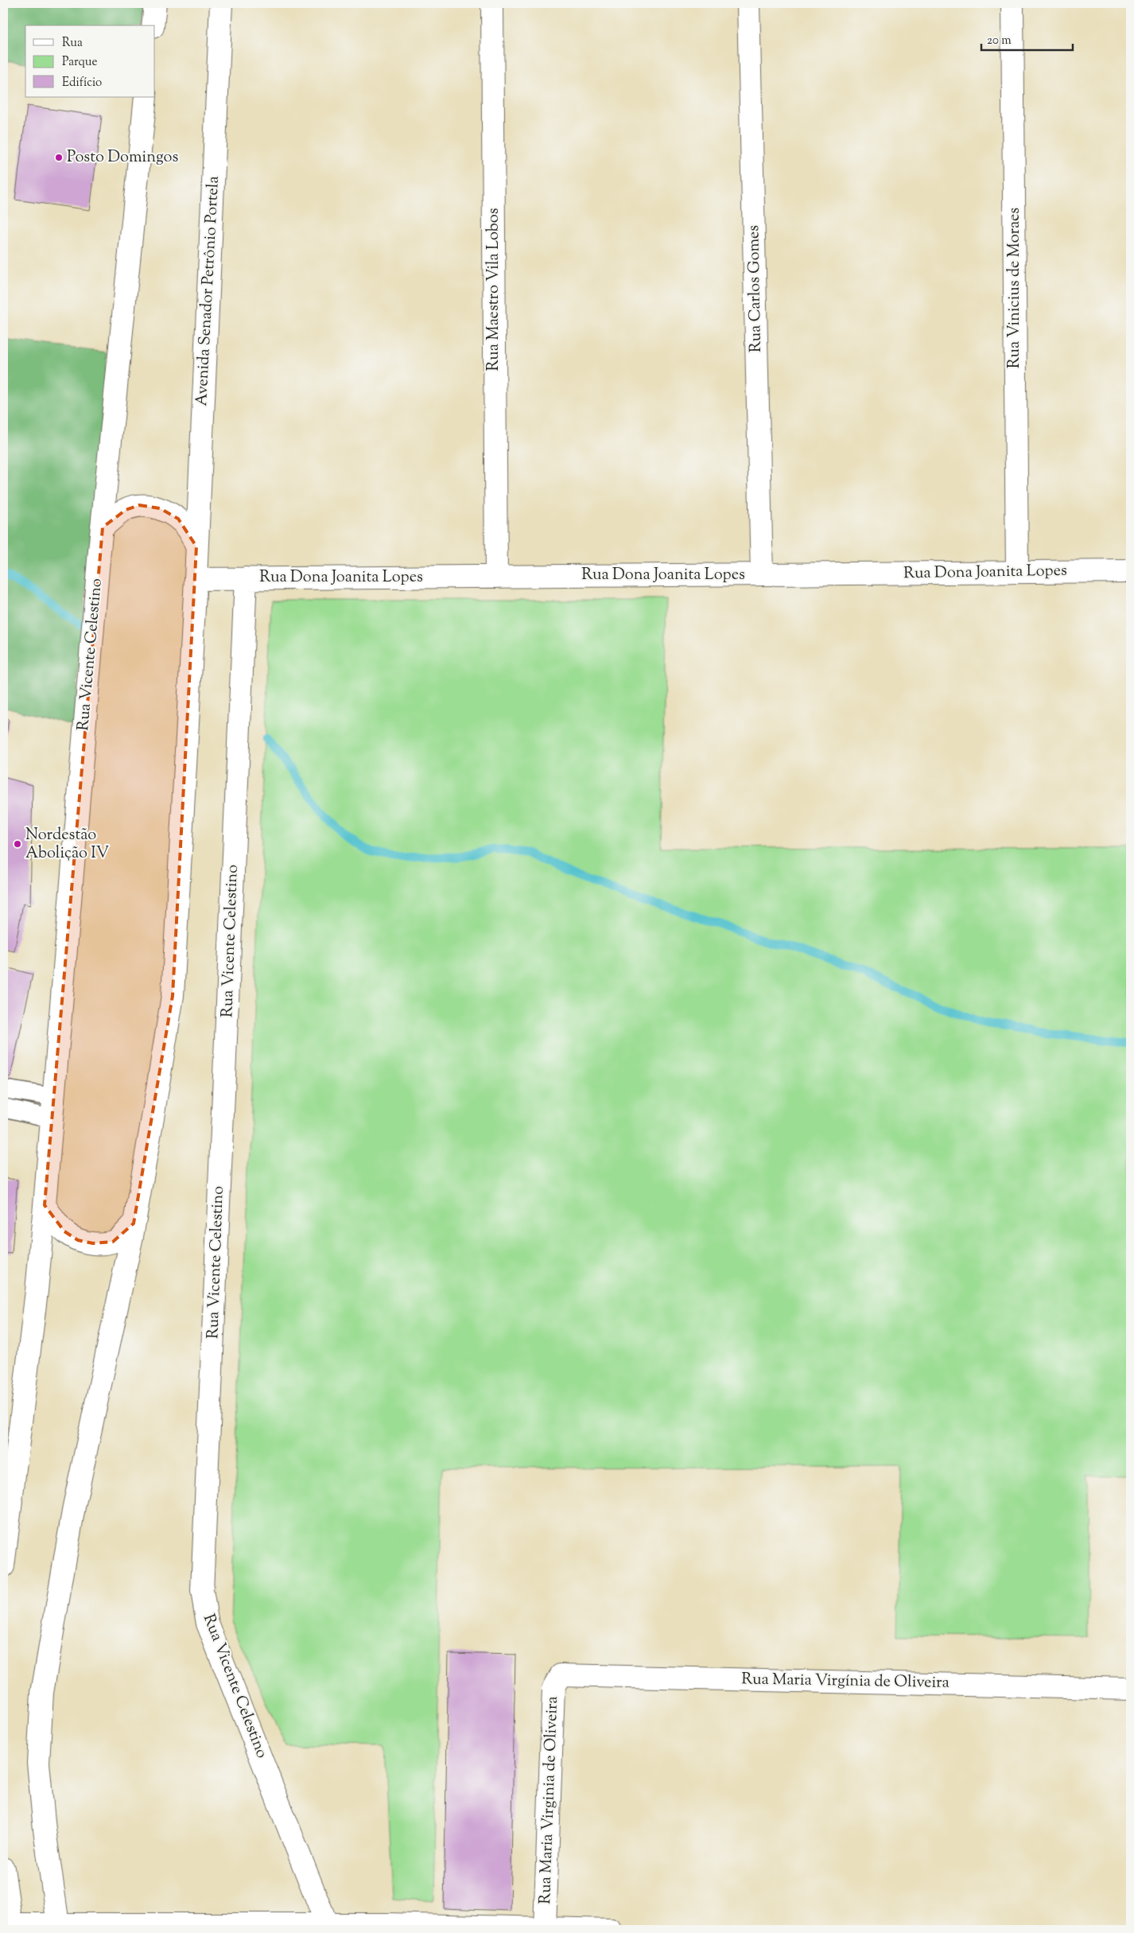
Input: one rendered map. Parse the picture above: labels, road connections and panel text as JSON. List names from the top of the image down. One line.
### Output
{"streets":{"street":["Rua Vinicius de Moraes","Rua Carlos Gomes","Rua Maestro Vila Lobos","Avenida Senador Petrônio Portela","Rua Dona Joanita Lopes","Rua Vicente Celestino","Rua Maria Virgínia de Oliveira","Rua Maria Virginia de Oliveira"]},"crossings":[["Rua Vinicius de Moraes","Rua Dona Joanita Lopes"],["Rua Carlos Gomes","Rua Dona Joanita Lopes"],["Rua Maestro Vila Lobos","Rua Dona Joanita Lopes"],["Avenida Senador Petrônio Portela","Rua Dona Joanita Lopes"],["Rua Dona Joanita Lopes","Rua Vicente Celestino"],["Rua Maria Virgínia de Oliveira","Rua Maria Virginia de Oliveira"]],"places":["Posto Domingos","Nordestão Abolição IV"],"legend":["Rua","Parque","Edifício"],"scale_bar":"20 m"}
